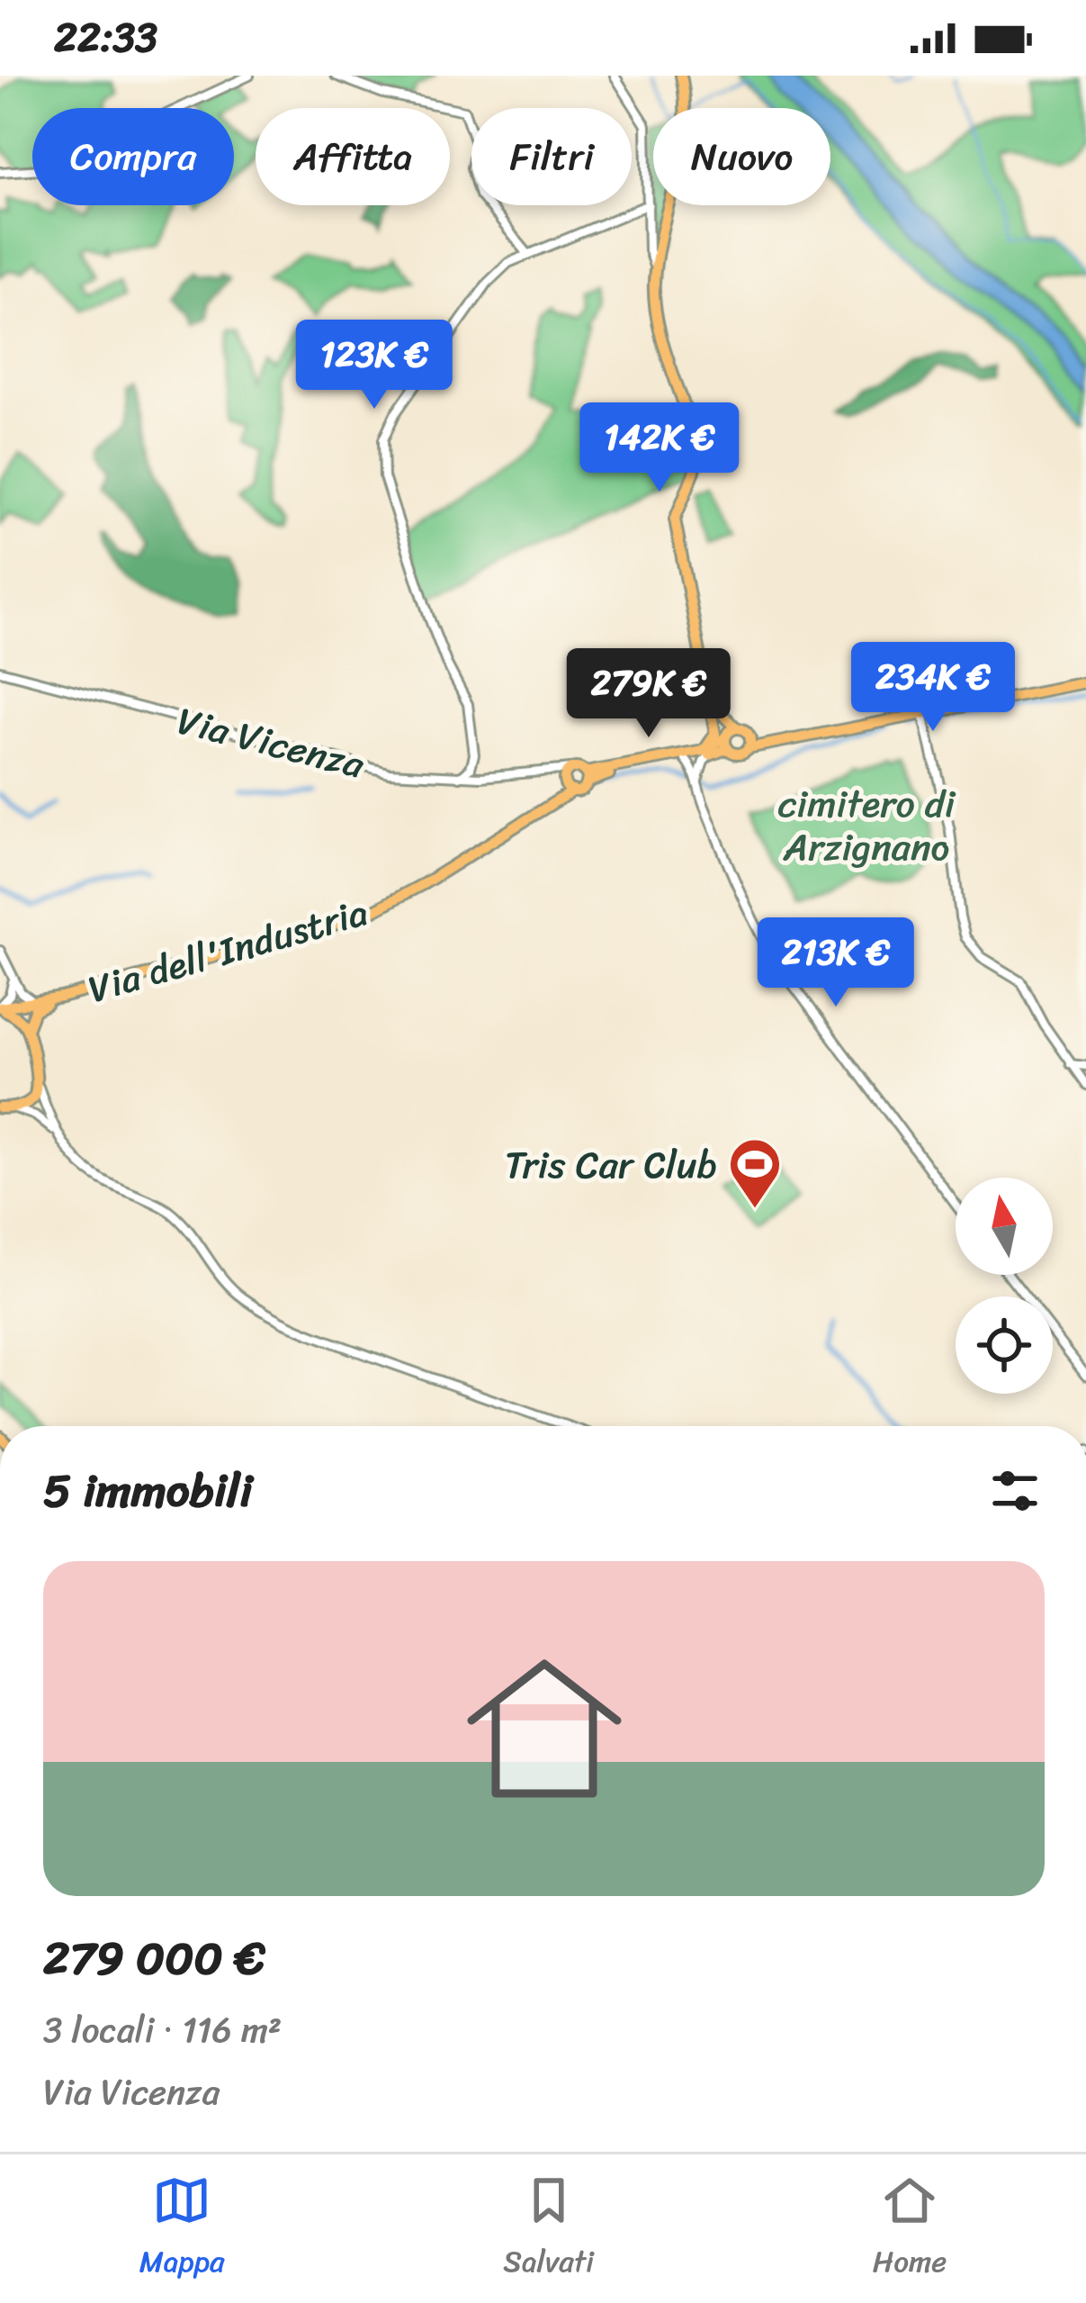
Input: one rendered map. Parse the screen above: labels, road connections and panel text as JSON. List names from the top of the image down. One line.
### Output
{"streets":{"main road":["Via Vicenza","Via dell'Industria"]},"crossings":[["Via Vicenza","Via dell'Industria"]],"parks":["cimitero di Arzignano"],"places":{"sports":["Tris Car Club"]},"north":"top","page":{"status":"22:33","chip":["Compra","Affitta","Filtri","Nuovo"],"price":["123K €","142K €","234K €","279K €","213K €"],"heading":"5 immobili","list":[{"name":"279 000 €","note":"3 locali · 116 m² · Via Vicenza"}],"tabs":["Mappa","Salvati","Home"]}}
